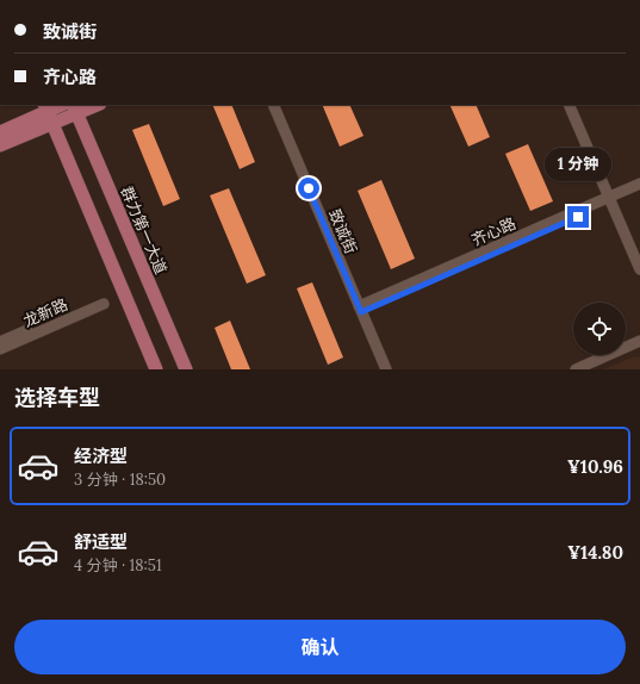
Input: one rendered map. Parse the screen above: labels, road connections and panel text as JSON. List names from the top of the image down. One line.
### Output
{"streets":{"main road":["群力第一大道"],"street":["致诚街","齐心路","龙新路"]},"crossings":[["致诚街","齐心路"]],"page":{"banner":["致诚街","齐心路"],"bubble":"1 分钟","heading":"选择车型","list":[{"name":"经济型","note":"3 分钟 · 18:50","value":"¥10.96"},{"name":"舒适型","note":"4 分钟 · 18:51","value":"¥14.80"}],"buttons":"确认"}}
